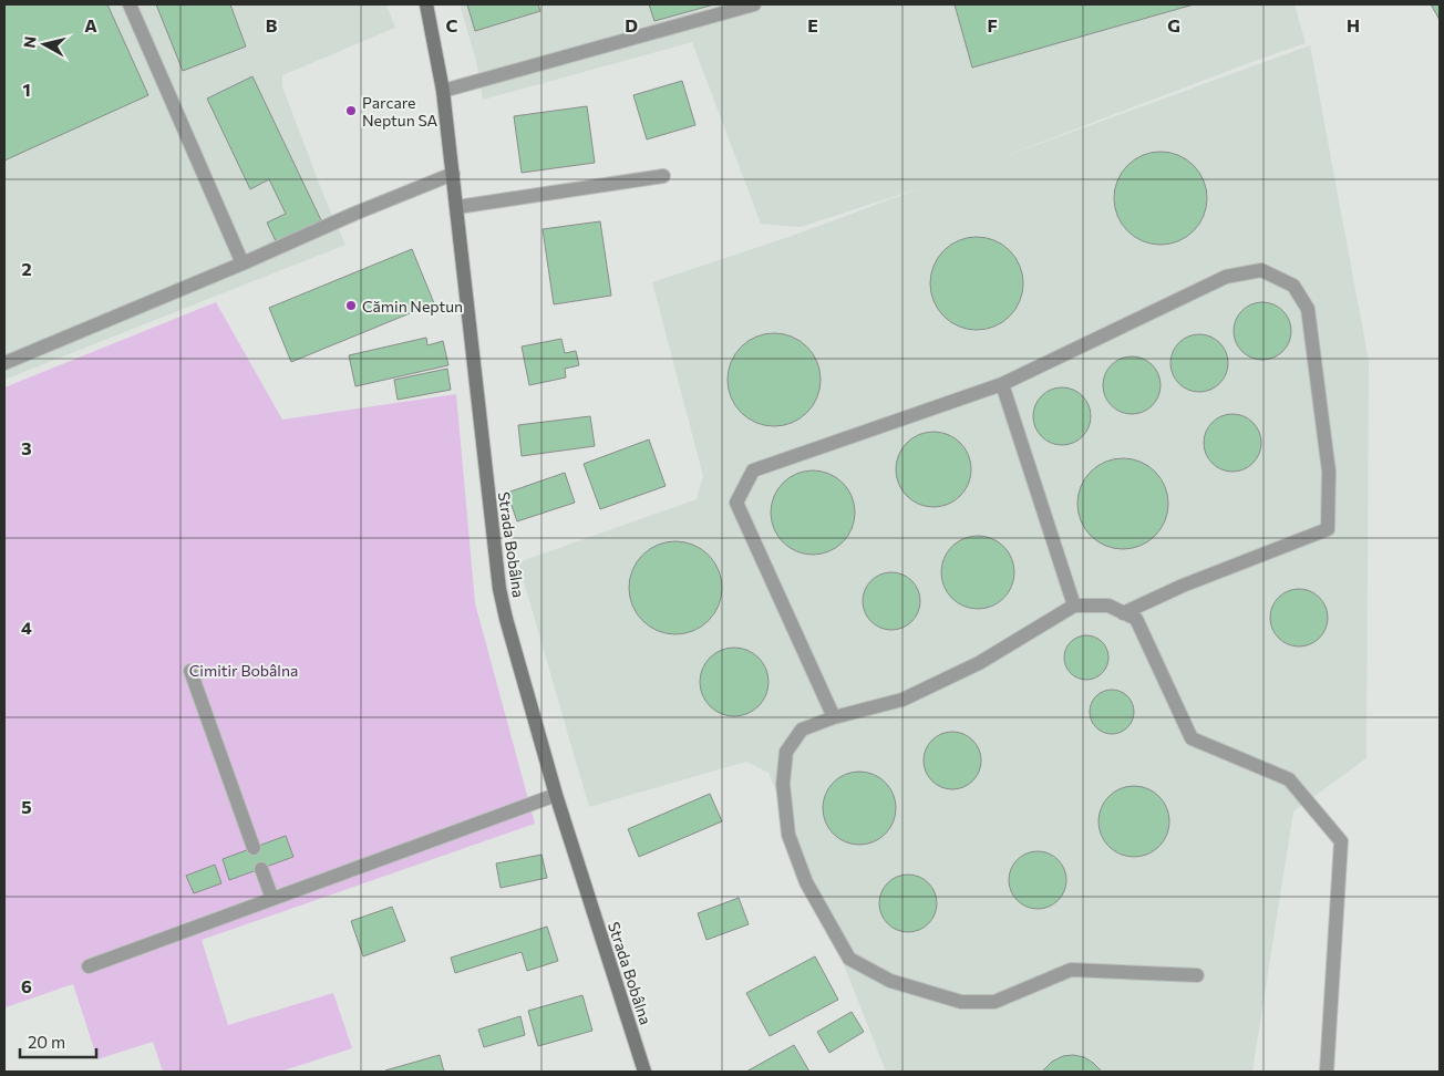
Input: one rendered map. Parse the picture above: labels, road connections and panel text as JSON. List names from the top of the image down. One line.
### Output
{"streets":{"main road":["Strada Bobâlna"]},"parks":["Cimitir Bobâlna"],"places":["Parcare Neptun SA","Cămin Neptun"],"scale_bar":"20 m","north":"left","grid":{"columns":["A","B","C","D","E","F","G","H"],"rows":["1","2","3","4","5","6"]}}
